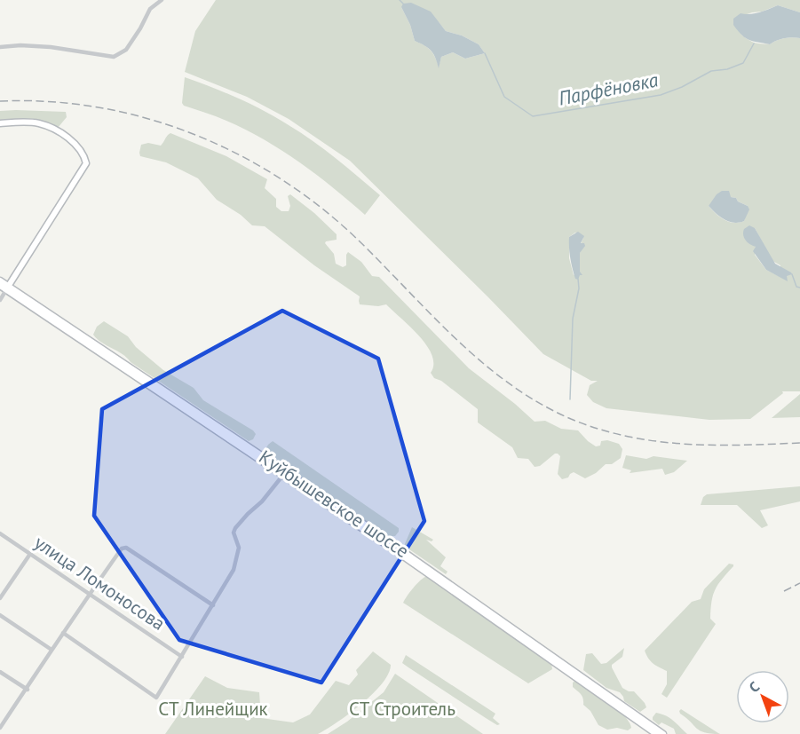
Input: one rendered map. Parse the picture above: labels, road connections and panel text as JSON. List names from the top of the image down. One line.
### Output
{"streets":{"main road":["Куйбышевское шоссе"],"street":["улица Ломоносова"]},"water":["Парфёновка"],"parks":["СТ Линейщик","СТ Строитель"],"north":"top left"}
